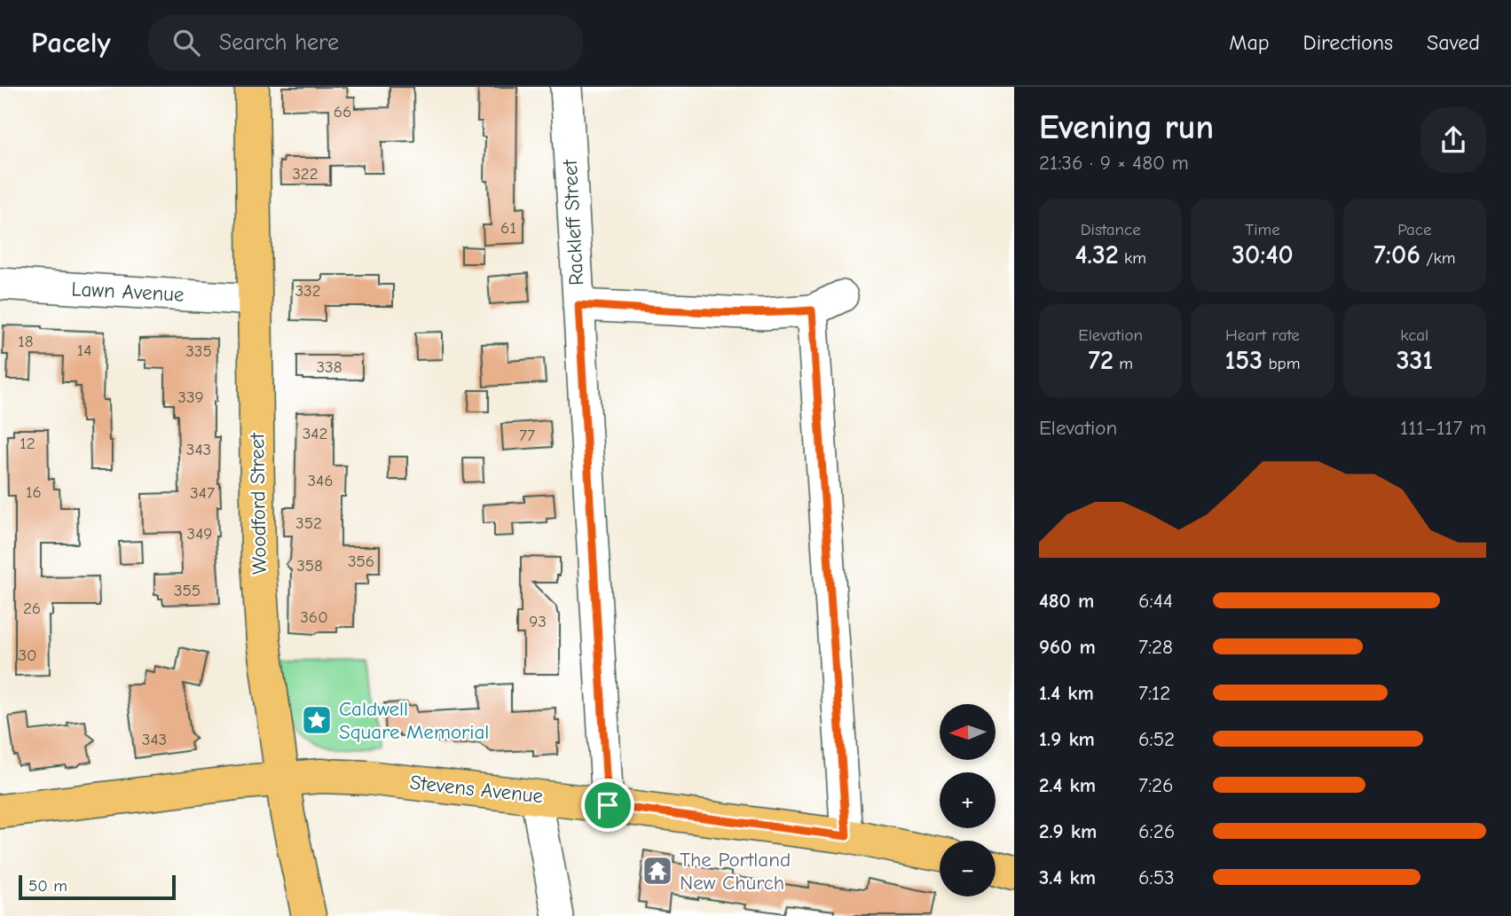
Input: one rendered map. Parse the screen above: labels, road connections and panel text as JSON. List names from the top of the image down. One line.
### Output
{"streets":{"main road":["Woodford Street","Stevens Avenue"],"street":["Rackleff Street","Lawn Avenue"]},"crossings":[["Rackleff Street","Stevens Avenue"],["Lawn Avenue","Woodford Street"],["Woodford Street","Stevens Avenue"]],"places":{"place":["Caldwell Square Memorial"],"temple":["The Portland New Church"]},"house_numbers":["66","322","61","332","18","14","335","338","339","342","77","12","343","346","16","347","352","349","356","358","355","26","360","93","30","343"],"scale_bar":"50 m","north":"left","page":{"header":"Pacely","search":"Search here","nav":["Map","Directions","Saved"],"heading":["Evening run","21:36 · 9 × 480 m"],"stats":[["Distance","4.32 km"],["Time","30:40"],["Pace","7:06 /km"],["Elevation","72 m"],["Heart rate","153 bpm"],["kcal","331"]],"chart":["Elevation","111–117 m"],"list":[{"name":"480 m","note":"6:44"},{"name":"960 m","note":"7:28"},{"name":"1.4 km","note":"7:12"},{"name":"1.9 km","note":"6:52"},{"name":"2.4 km","note":"7:26"},{"name":"2.9 km","note":"6:26"},{"name":"3.4 km","note":"6:53"}],"map_buttons":["+","−"],"scale":"50 m"}}
